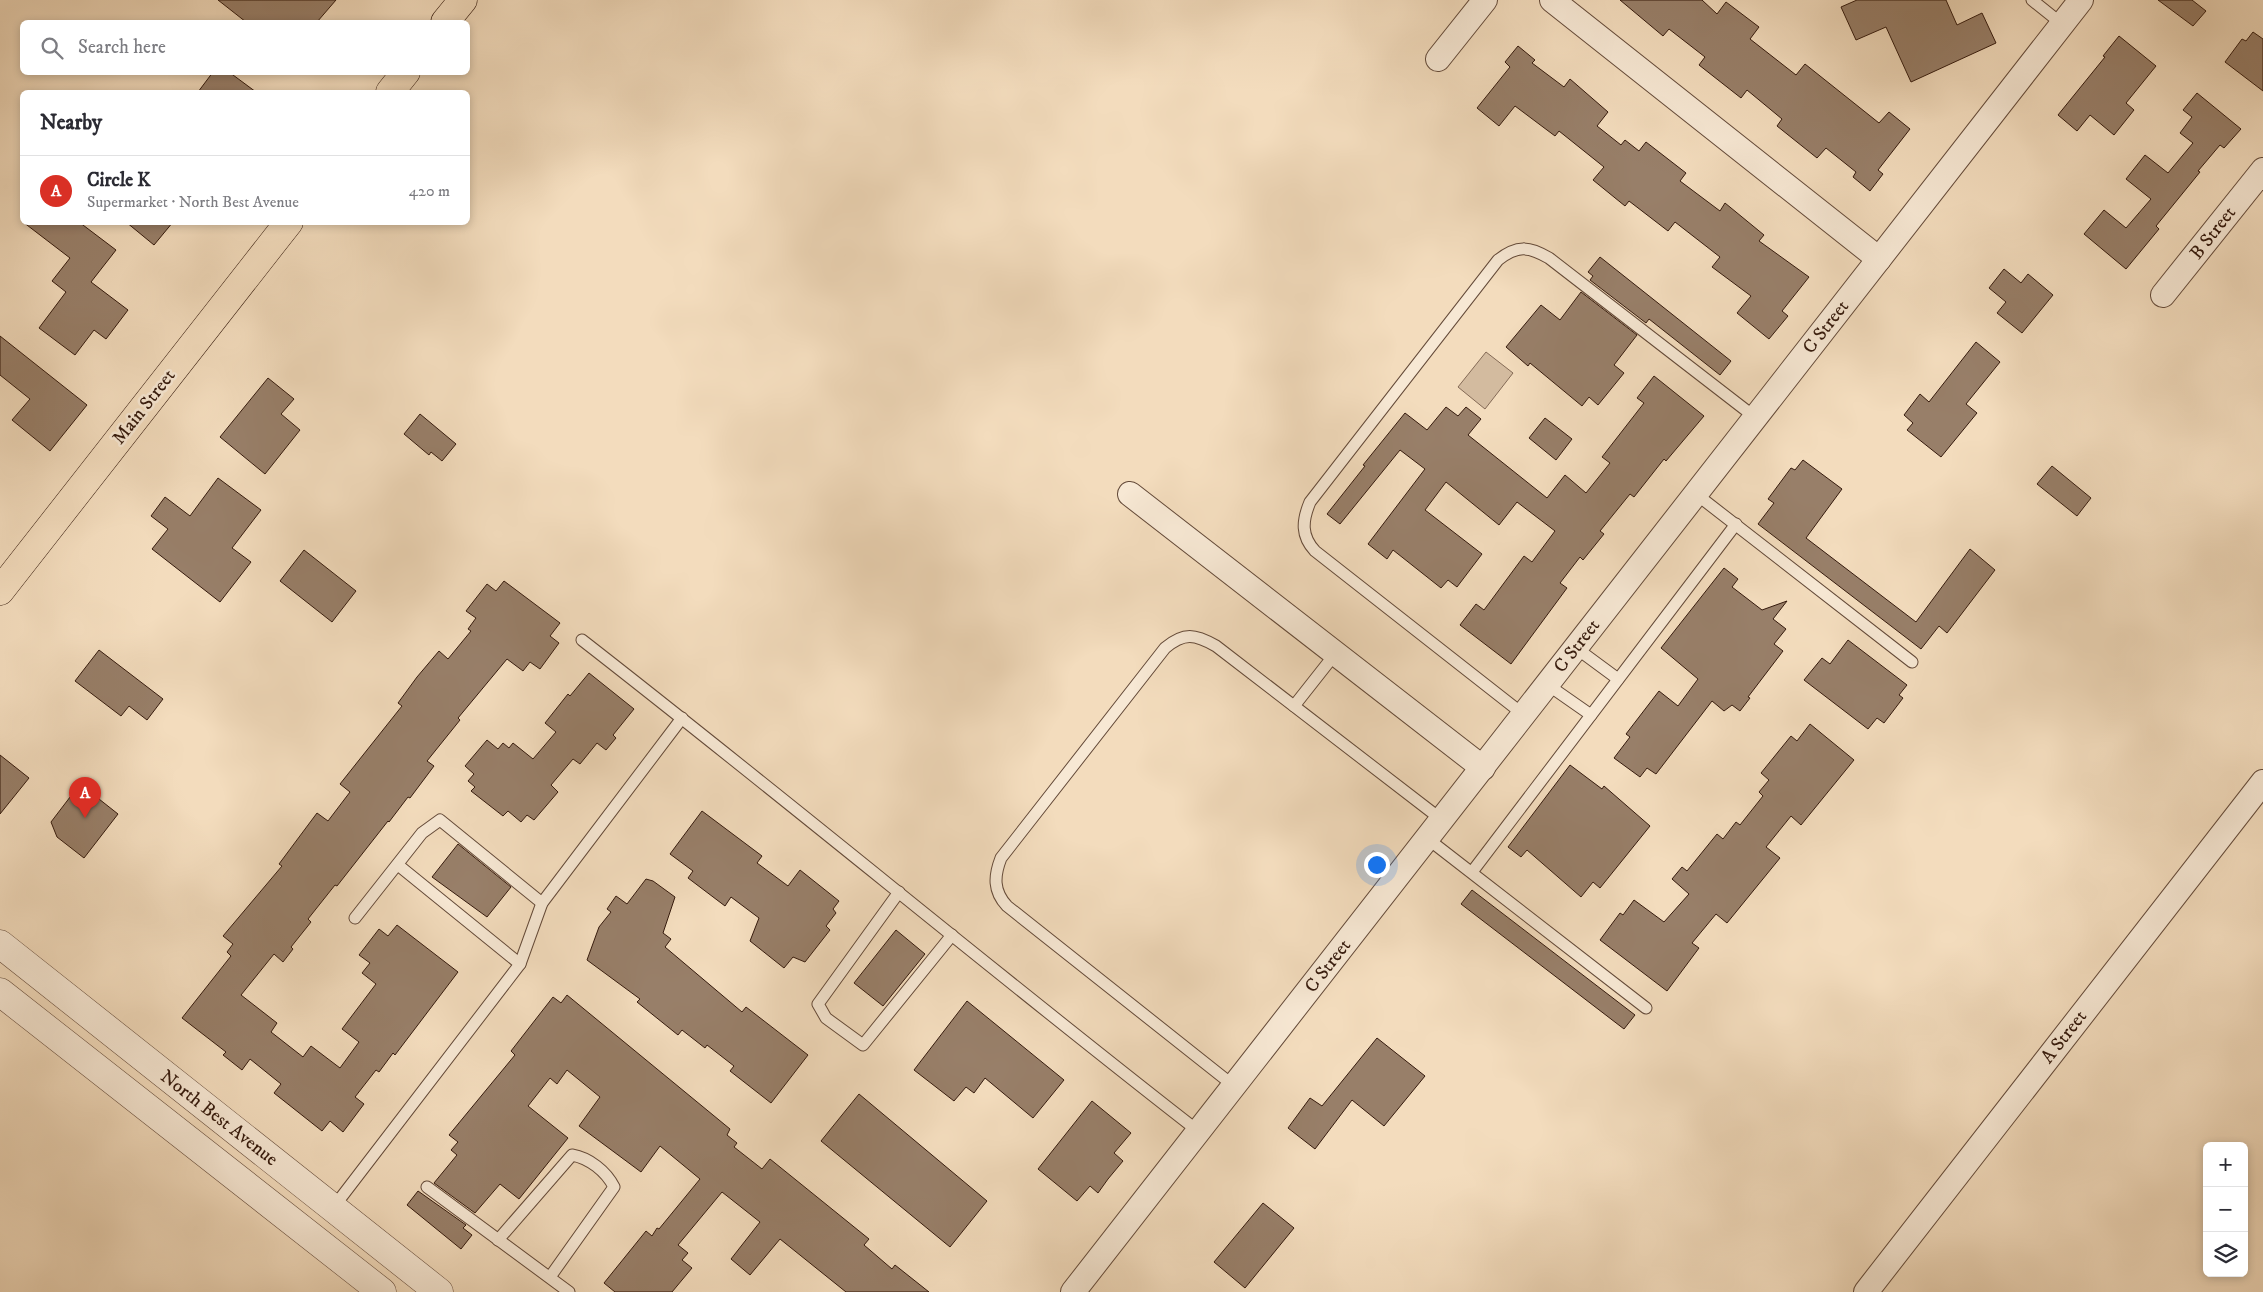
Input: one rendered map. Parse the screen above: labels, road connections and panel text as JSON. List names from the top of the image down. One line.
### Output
{"streets":{"main road":["Main Street"],"street":["B Street","C Street","A Street","North Best Avenue"]},"page":{"search":"Search here","heading":"Nearby","list":[{"mark":"A","name":"Circle K","note":"Supermarket · North Best Avenue","value":"420 m"}],"pins":"A","map_buttons":["+","−"]}}
